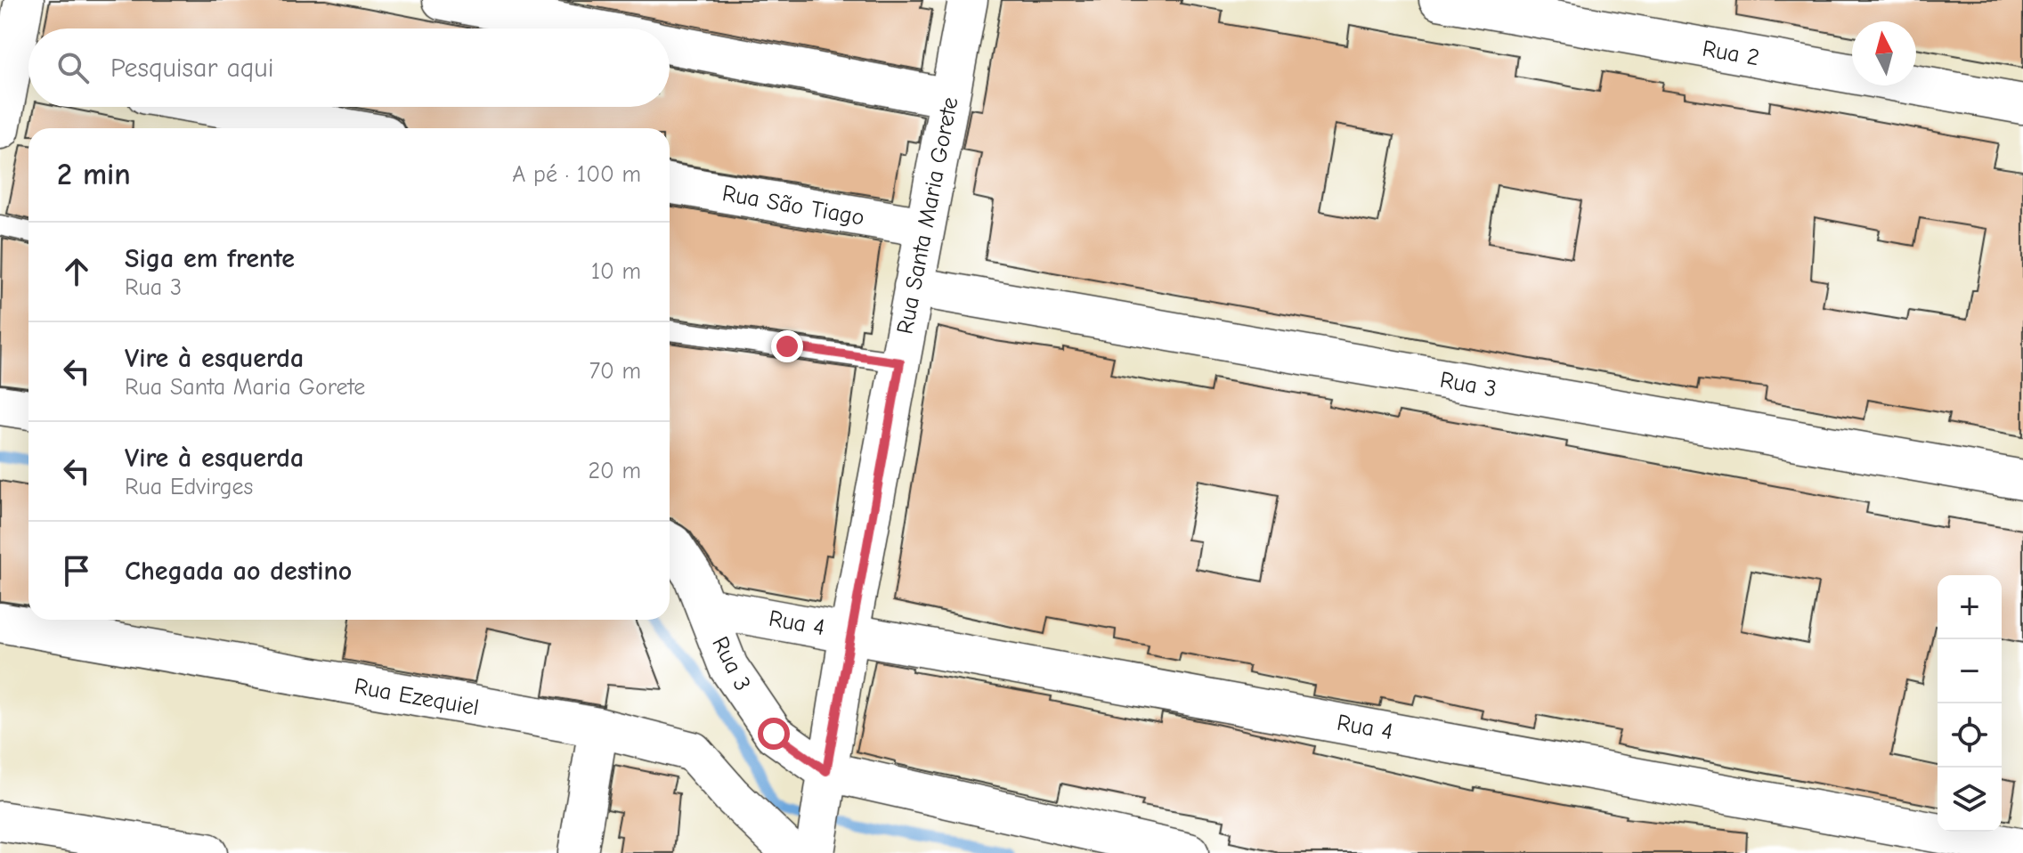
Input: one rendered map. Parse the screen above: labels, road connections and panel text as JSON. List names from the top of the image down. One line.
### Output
{"streets":{"street":["Rua 2","Rua São Tiago","Rua Santa Maria Gorete","Rua 3","Rua 4","Rua Ezequiel"]},"crossings":[["Rua São Tiago","Rua Santa Maria Gorete"],["Rua Santa Maria Gorete","Rua 3"],["Rua Santa Maria Gorete","Rua 4"],["Rua Santa Maria Gorete","Rua Ezequiel"],["Rua 3","Rua 4"]],"north":"top","page":{"search":"Pesquisar aqui","heading":["2 min","A pé · 100 m"],"list":[["Siga em frente","Rua 3","10 m"],["Vire à esquerda","Rua Santa Maria Gorete","70 m"],["Vire à esquerda","Rua Edvirges","20 m"],"Chegada ao destino"],"map_buttons":["+","−"]}}
